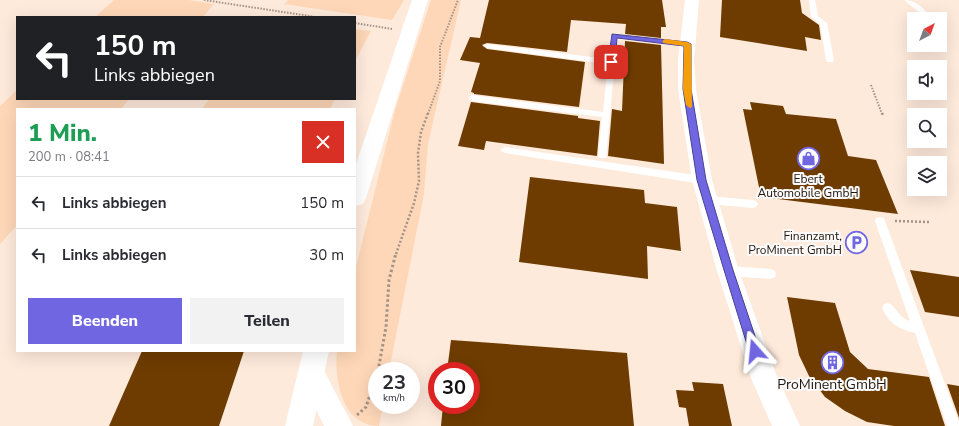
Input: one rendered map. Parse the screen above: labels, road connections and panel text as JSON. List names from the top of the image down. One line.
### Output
{"places":{"shop":["Ebert Automobile GmbH"],"parking":["Finanzamt, ProMinent GmbH"],"building":["ProMinent GmbH"]},"north":"top right","page":{"turn":["150 m","Links abbiegen"],"heading":["1 Min.","200 m · 08:41"],"list":[{"name":"Links abbiegen","value":"150 m"},{"name":"Links abbiegen","value":"30 m"}],"buttons":["Beenden","Teilen"],"speed":"23 km/h","limit":"30"}}
